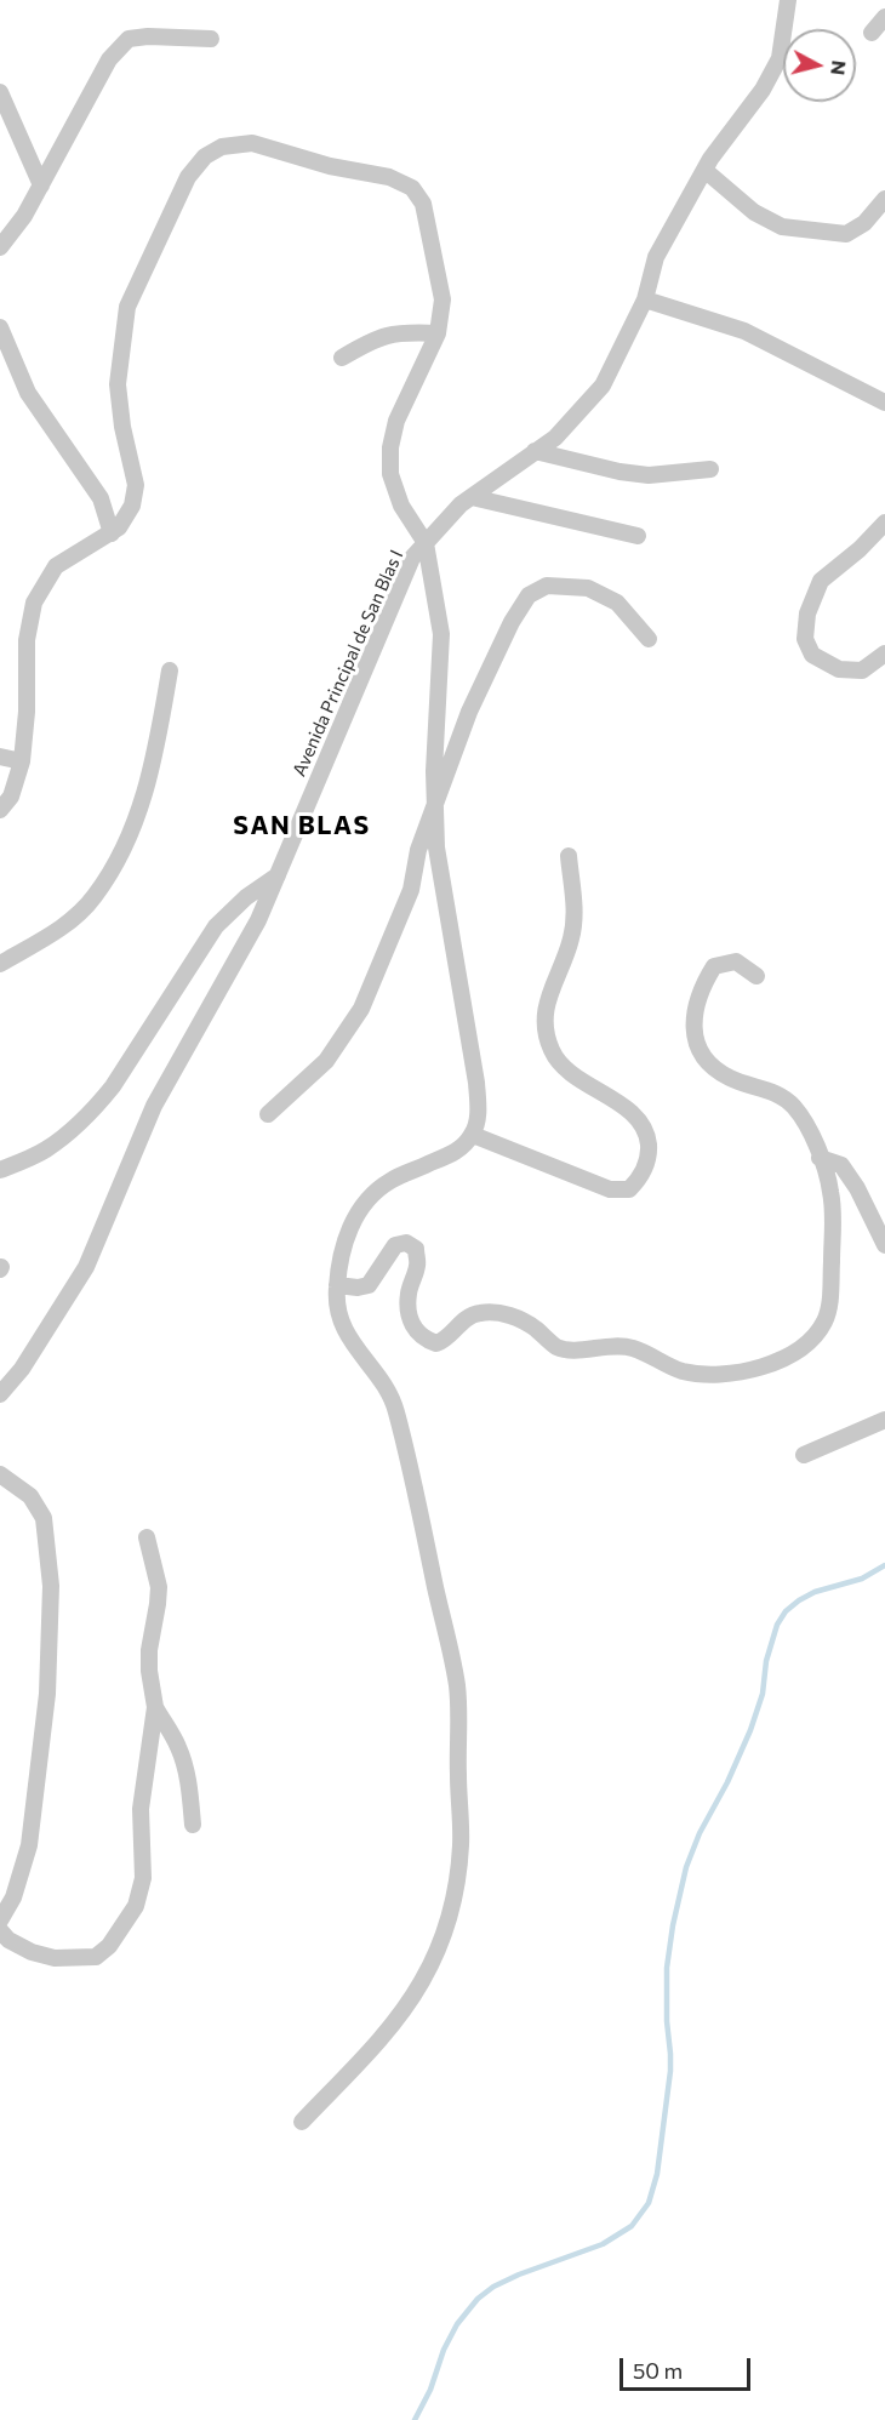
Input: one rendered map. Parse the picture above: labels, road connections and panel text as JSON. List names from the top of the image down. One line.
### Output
{"streets":{"street":["Avenida Principal de San Blas I"]},"districts":["SAN BLAS"],"scale_bar":"50 m","north":"right"}
